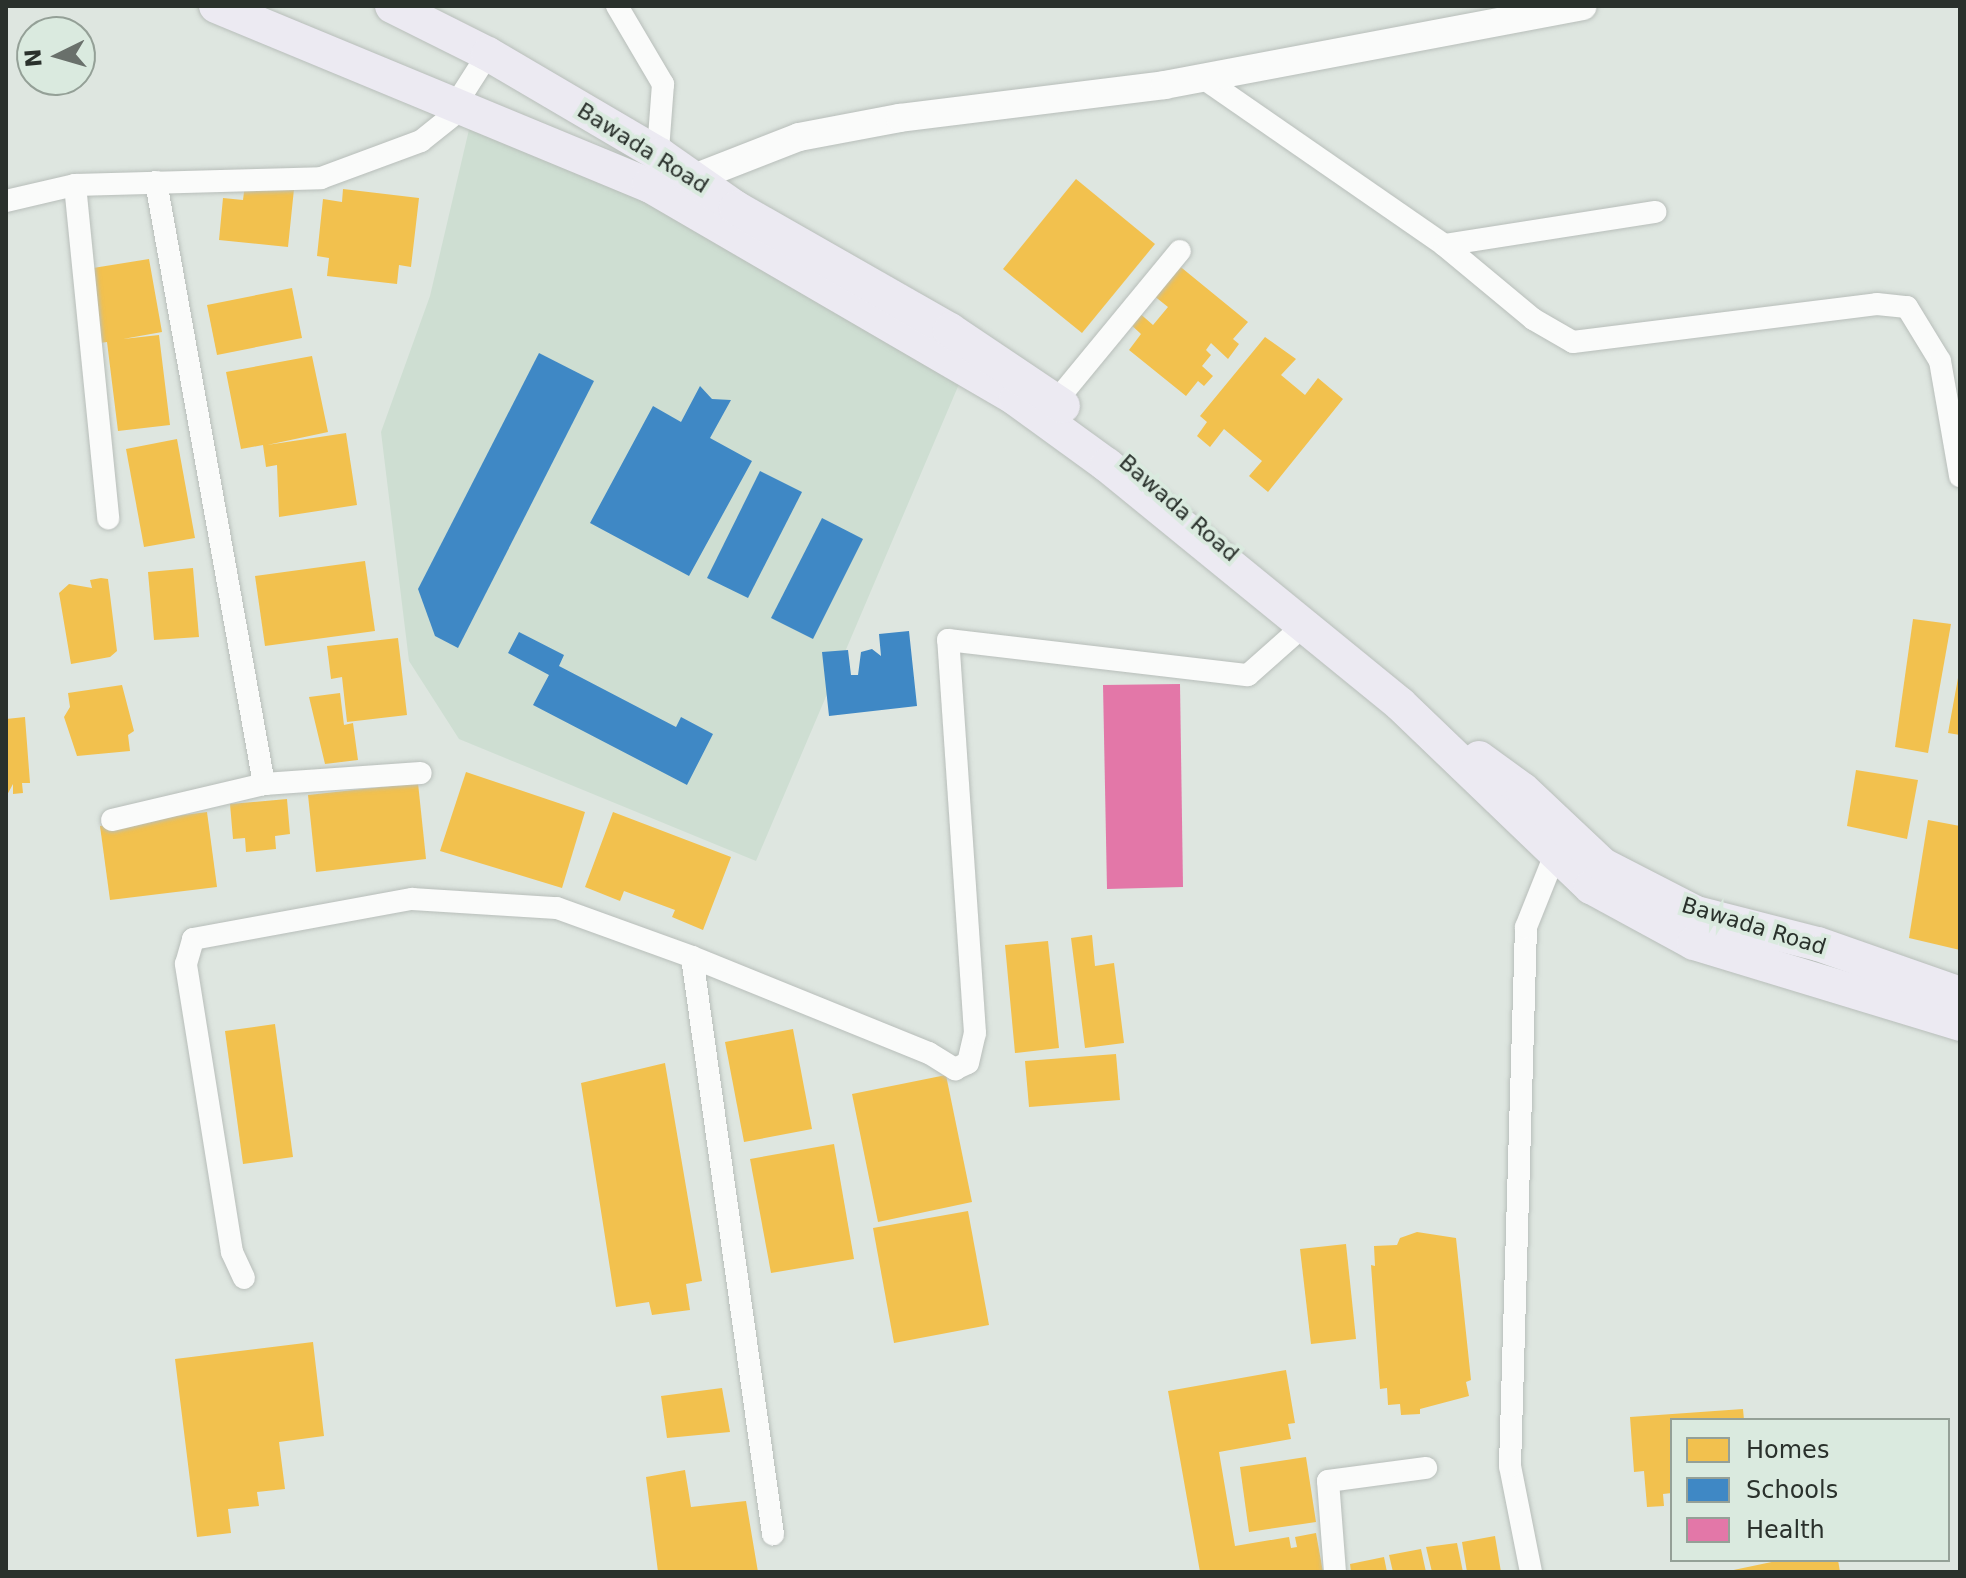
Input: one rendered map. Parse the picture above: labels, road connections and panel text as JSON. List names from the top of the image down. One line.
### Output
{"streets":{"main road":["Bawada Road"]},"legend":["Homes","Schools","Health"],"north":"left"}
